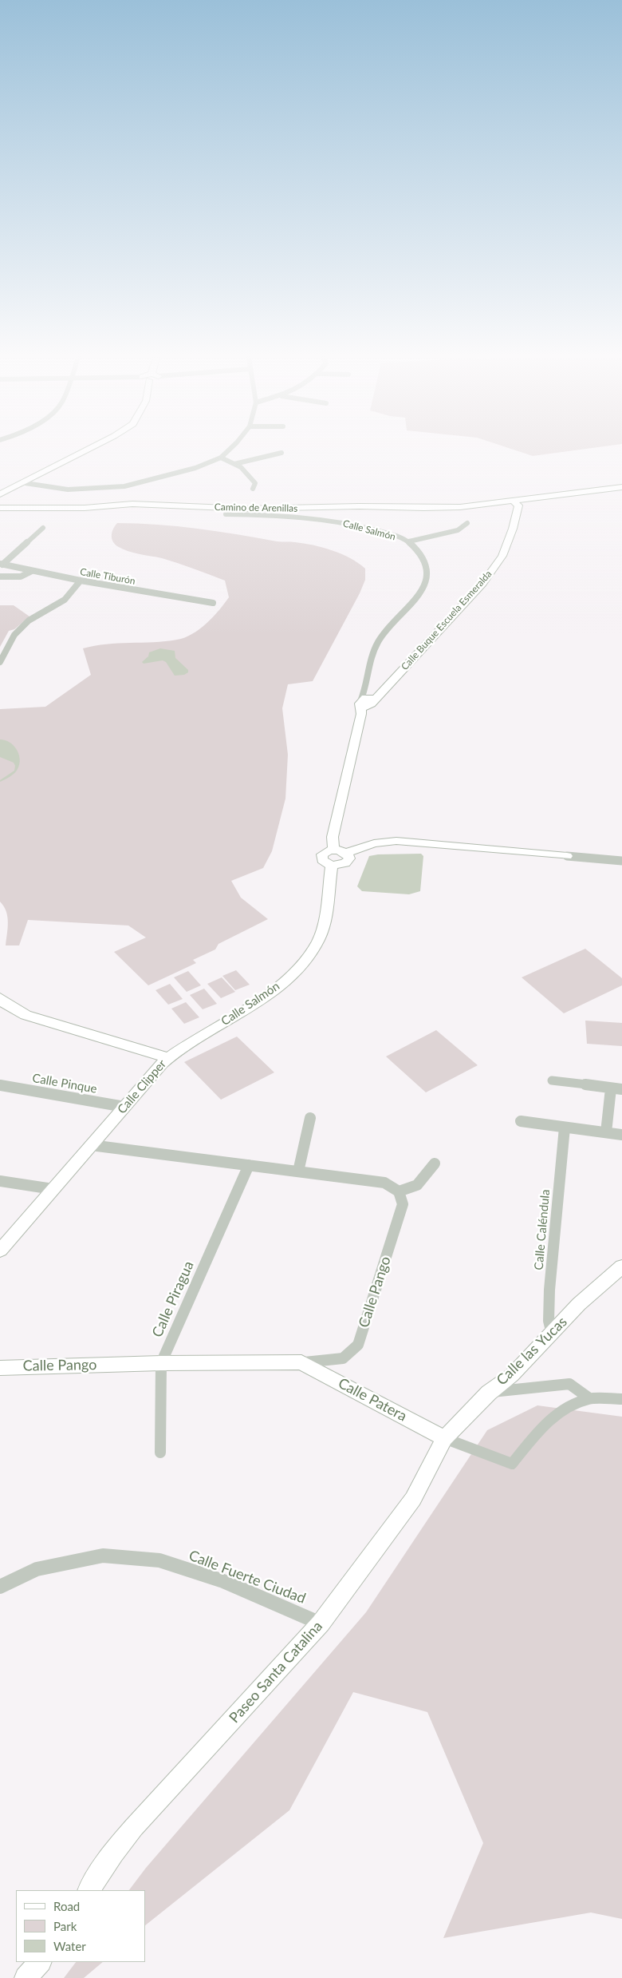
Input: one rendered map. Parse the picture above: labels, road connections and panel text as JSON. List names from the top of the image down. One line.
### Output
{"streets":{"street":["Camino de Arenillas","Calle Salmón","Calle Tiburón","Calle Buque Escuela Esmeralda","Calle Pinque","Calle Clipper","Calle Caléndula","Calle Pango","Calle Piragua","Calle las Yucas","Calle Patera","Calle Fuerte Ciudad","Paseo Santa Catalina"]},"crossings":[["Camino de Arenillas","Calle Buque Escuela Esmeralda"],["Calle Salmón","Calle Buque Escuela Esmeralda"],["Calle Salmón","Calle Clipper"],["Calle Pinque","Calle Clipper"],["Calle Caléndula","Calle las Yucas"],["Calle Pango","Calle Piragua"],["Calle Pango","Calle Patera"],["Calle las Yucas","Calle Patera"],["Calle las Yucas","Paseo Santa Catalina"],["Calle Patera","Paseo Santa Catalina"],["Calle Fuerte Ciudad","Paseo Santa Catalina"]],"legend":["Road","Park","Water"]}
